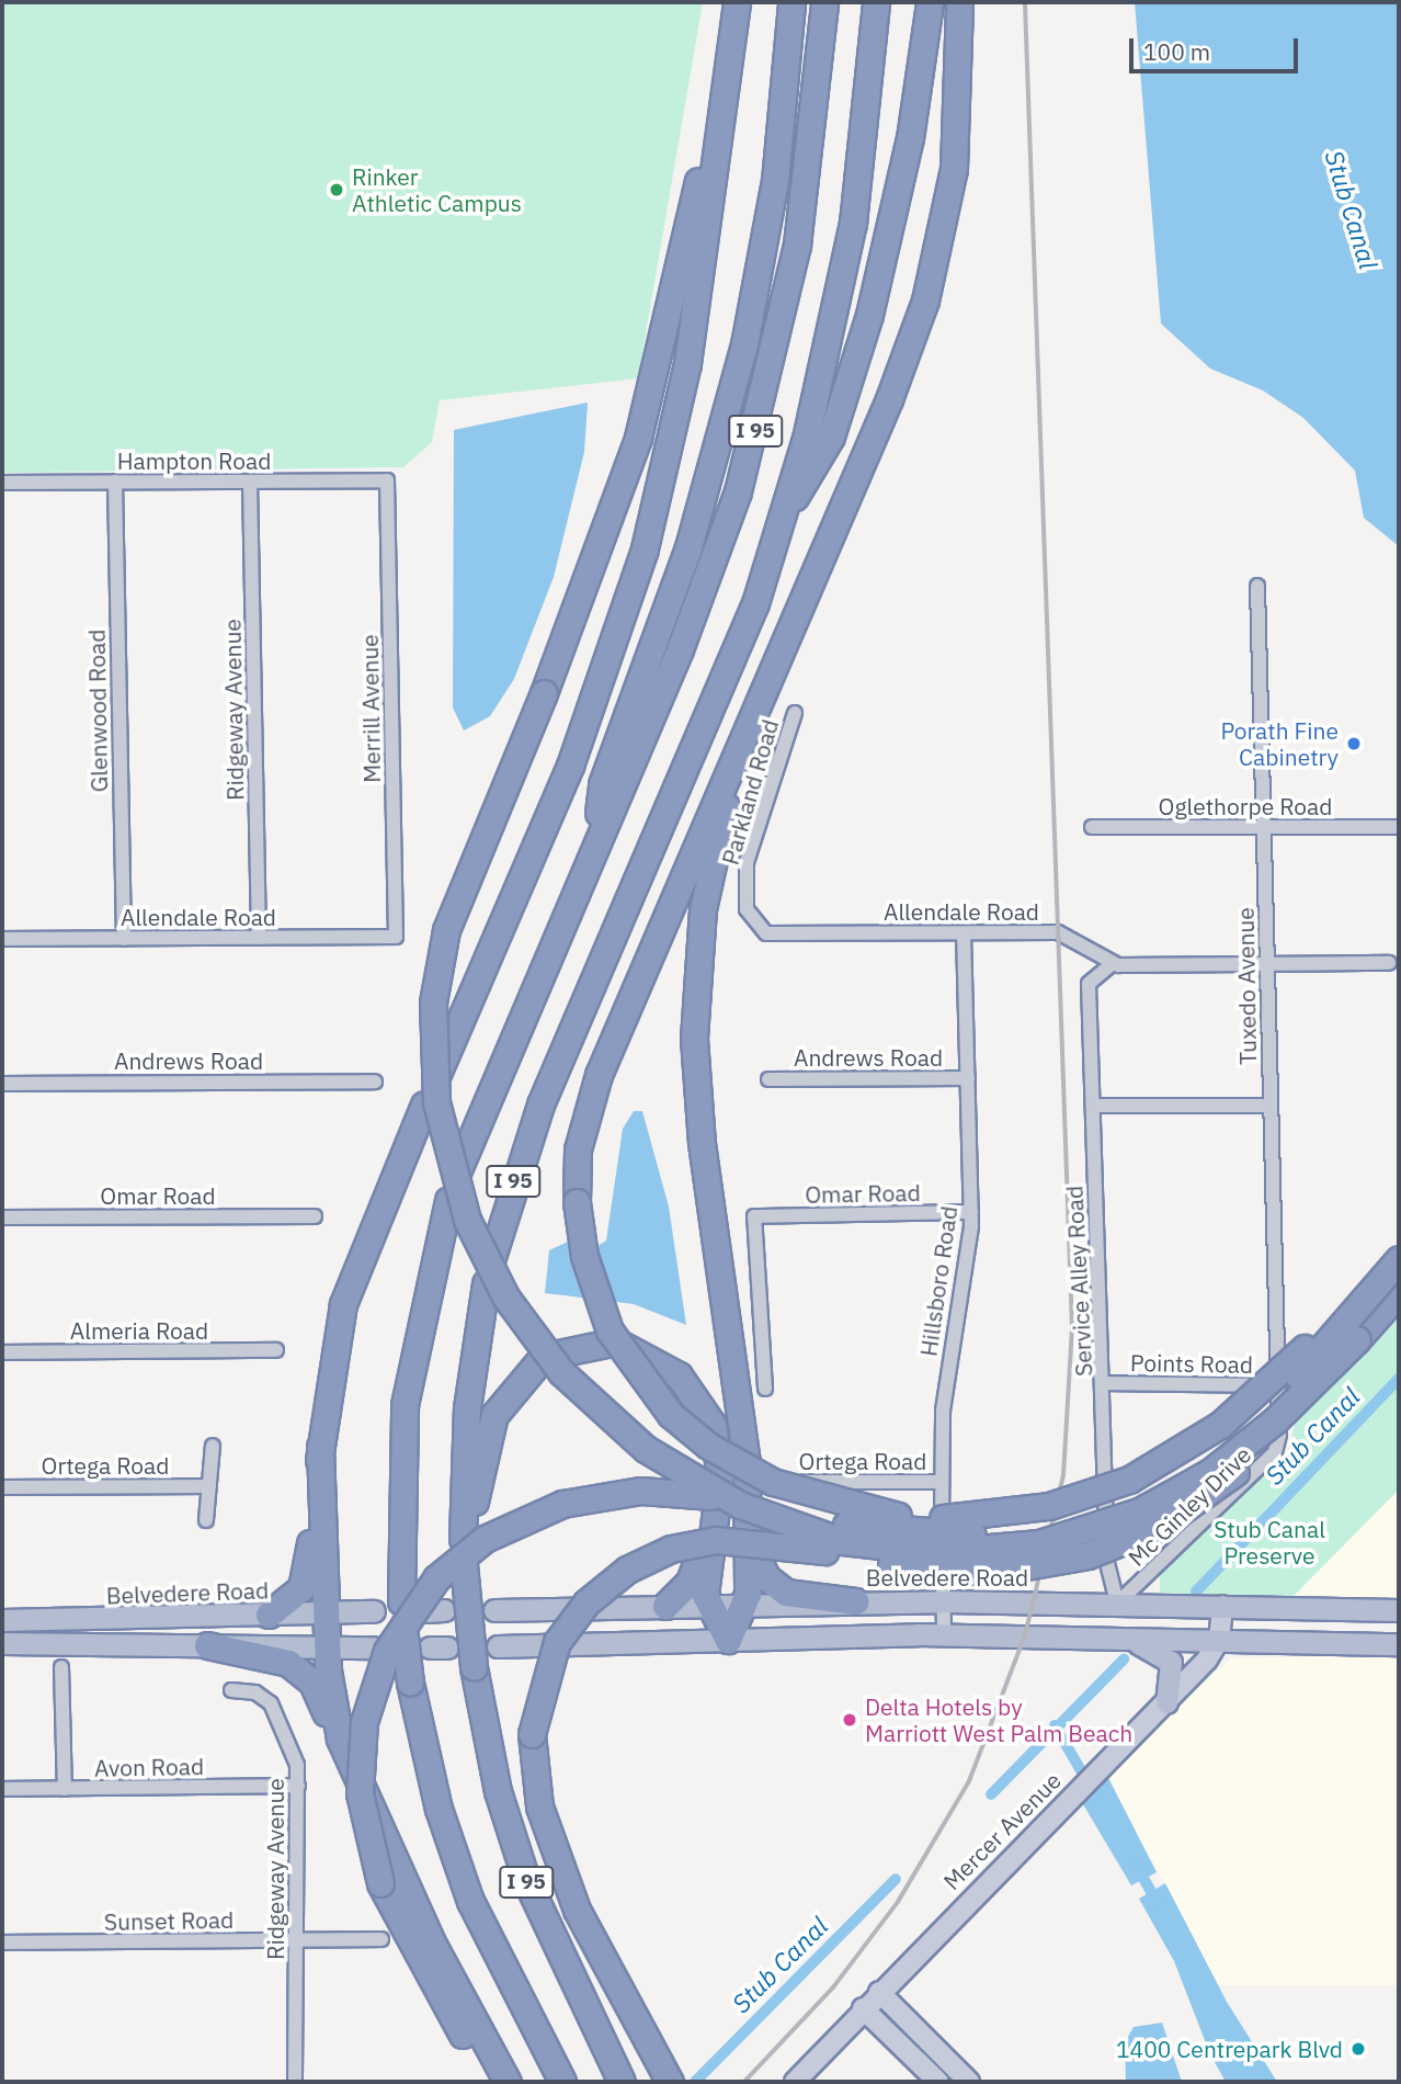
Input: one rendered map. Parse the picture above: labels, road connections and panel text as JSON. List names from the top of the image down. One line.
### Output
{"streets":{"highway":["I 95"],"main road":["Belvedere Road"],"street":["Hampton Road","Merrill Avenue","Ridgeway Avenue","Glenwood Road","Parkland Road","Oglethorpe Road","Allendale Road","Tuxedo Avenue","Andrews Road","Omar Road","Hillsboro Road","Service Alley Road","Almeria Road","Points Road","Ortega Road","Mc Ginley Drive","Avon Road","Mercer Avenue","Sunset Road"]},"crossings":[["Hampton Road","Merrill Avenue"],["Hampton Road","Ridgeway Avenue"],["Hampton Road","Glenwood Road"],["Merrill Avenue","Allendale Road"],["Ridgeway Avenue","Allendale Road"],["Ridgeway Avenue","Avon Road"],["Ridgeway Avenue","Sunset Road"],["Glenwood Road","Allendale Road"],["Parkland Road","Allendale Road"],["Oglethorpe Road","Tuxedo Avenue"],["Allendale Road","Hillsboro Road"],["Allendale Road","Service Alley Road"],["Tuxedo Avenue","Points Road"],["Tuxedo Avenue","Mc Ginley Drive"],["Andrews Road","Hillsboro Road"],["Omar Road","Hillsboro Road"],["Hillsboro Road","Ortega Road"],["Hillsboro Road","Belvedere Road"],["Service Alley Road","Points Road"],["Service Alley Road","Mc Ginley Drive"],["Service Alley Road","Belvedere Road"],["Points Road","Mc Ginley Drive"],["Mc Ginley Drive","Belvedere Road"]],"water":["Stub Canal"],"parks":["Stub Canal Preserve"],"places":["Rinker Athletic Campus","Porath Fine Cabinetry","Delta Hotels by Marriott West Palm Beach","1400 Centrepark Blvd"],"scale_bar":"100 m"}
